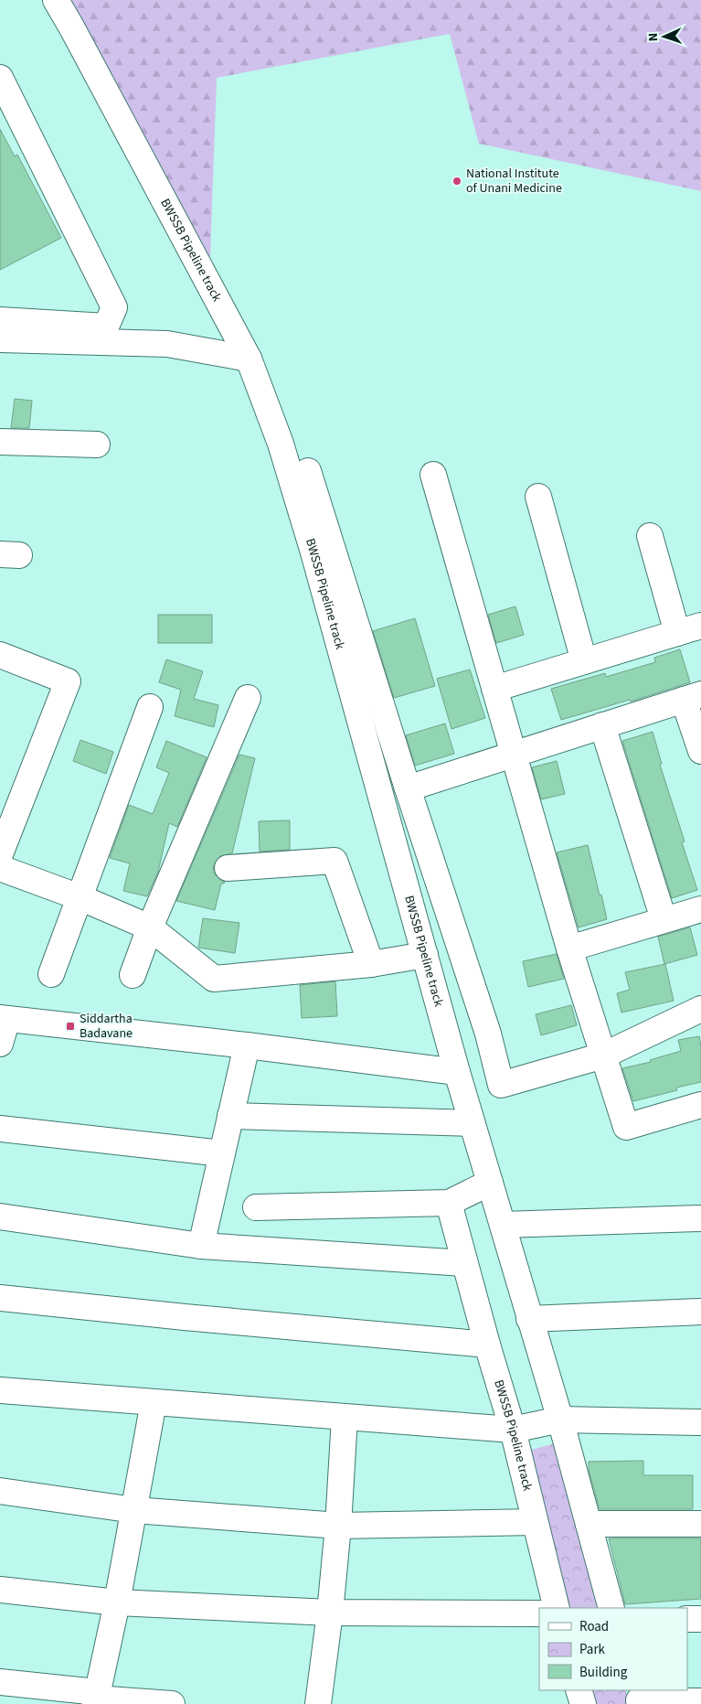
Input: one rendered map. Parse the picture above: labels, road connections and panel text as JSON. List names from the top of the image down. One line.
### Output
{"streets":{"street":["BWSSB Pipeline track"]},"places":{"other":["National Institute of Unani Medicine"],"transit":["Siddartha Badavane"]},"legend":["Road","Park","Building"],"north":"left"}
